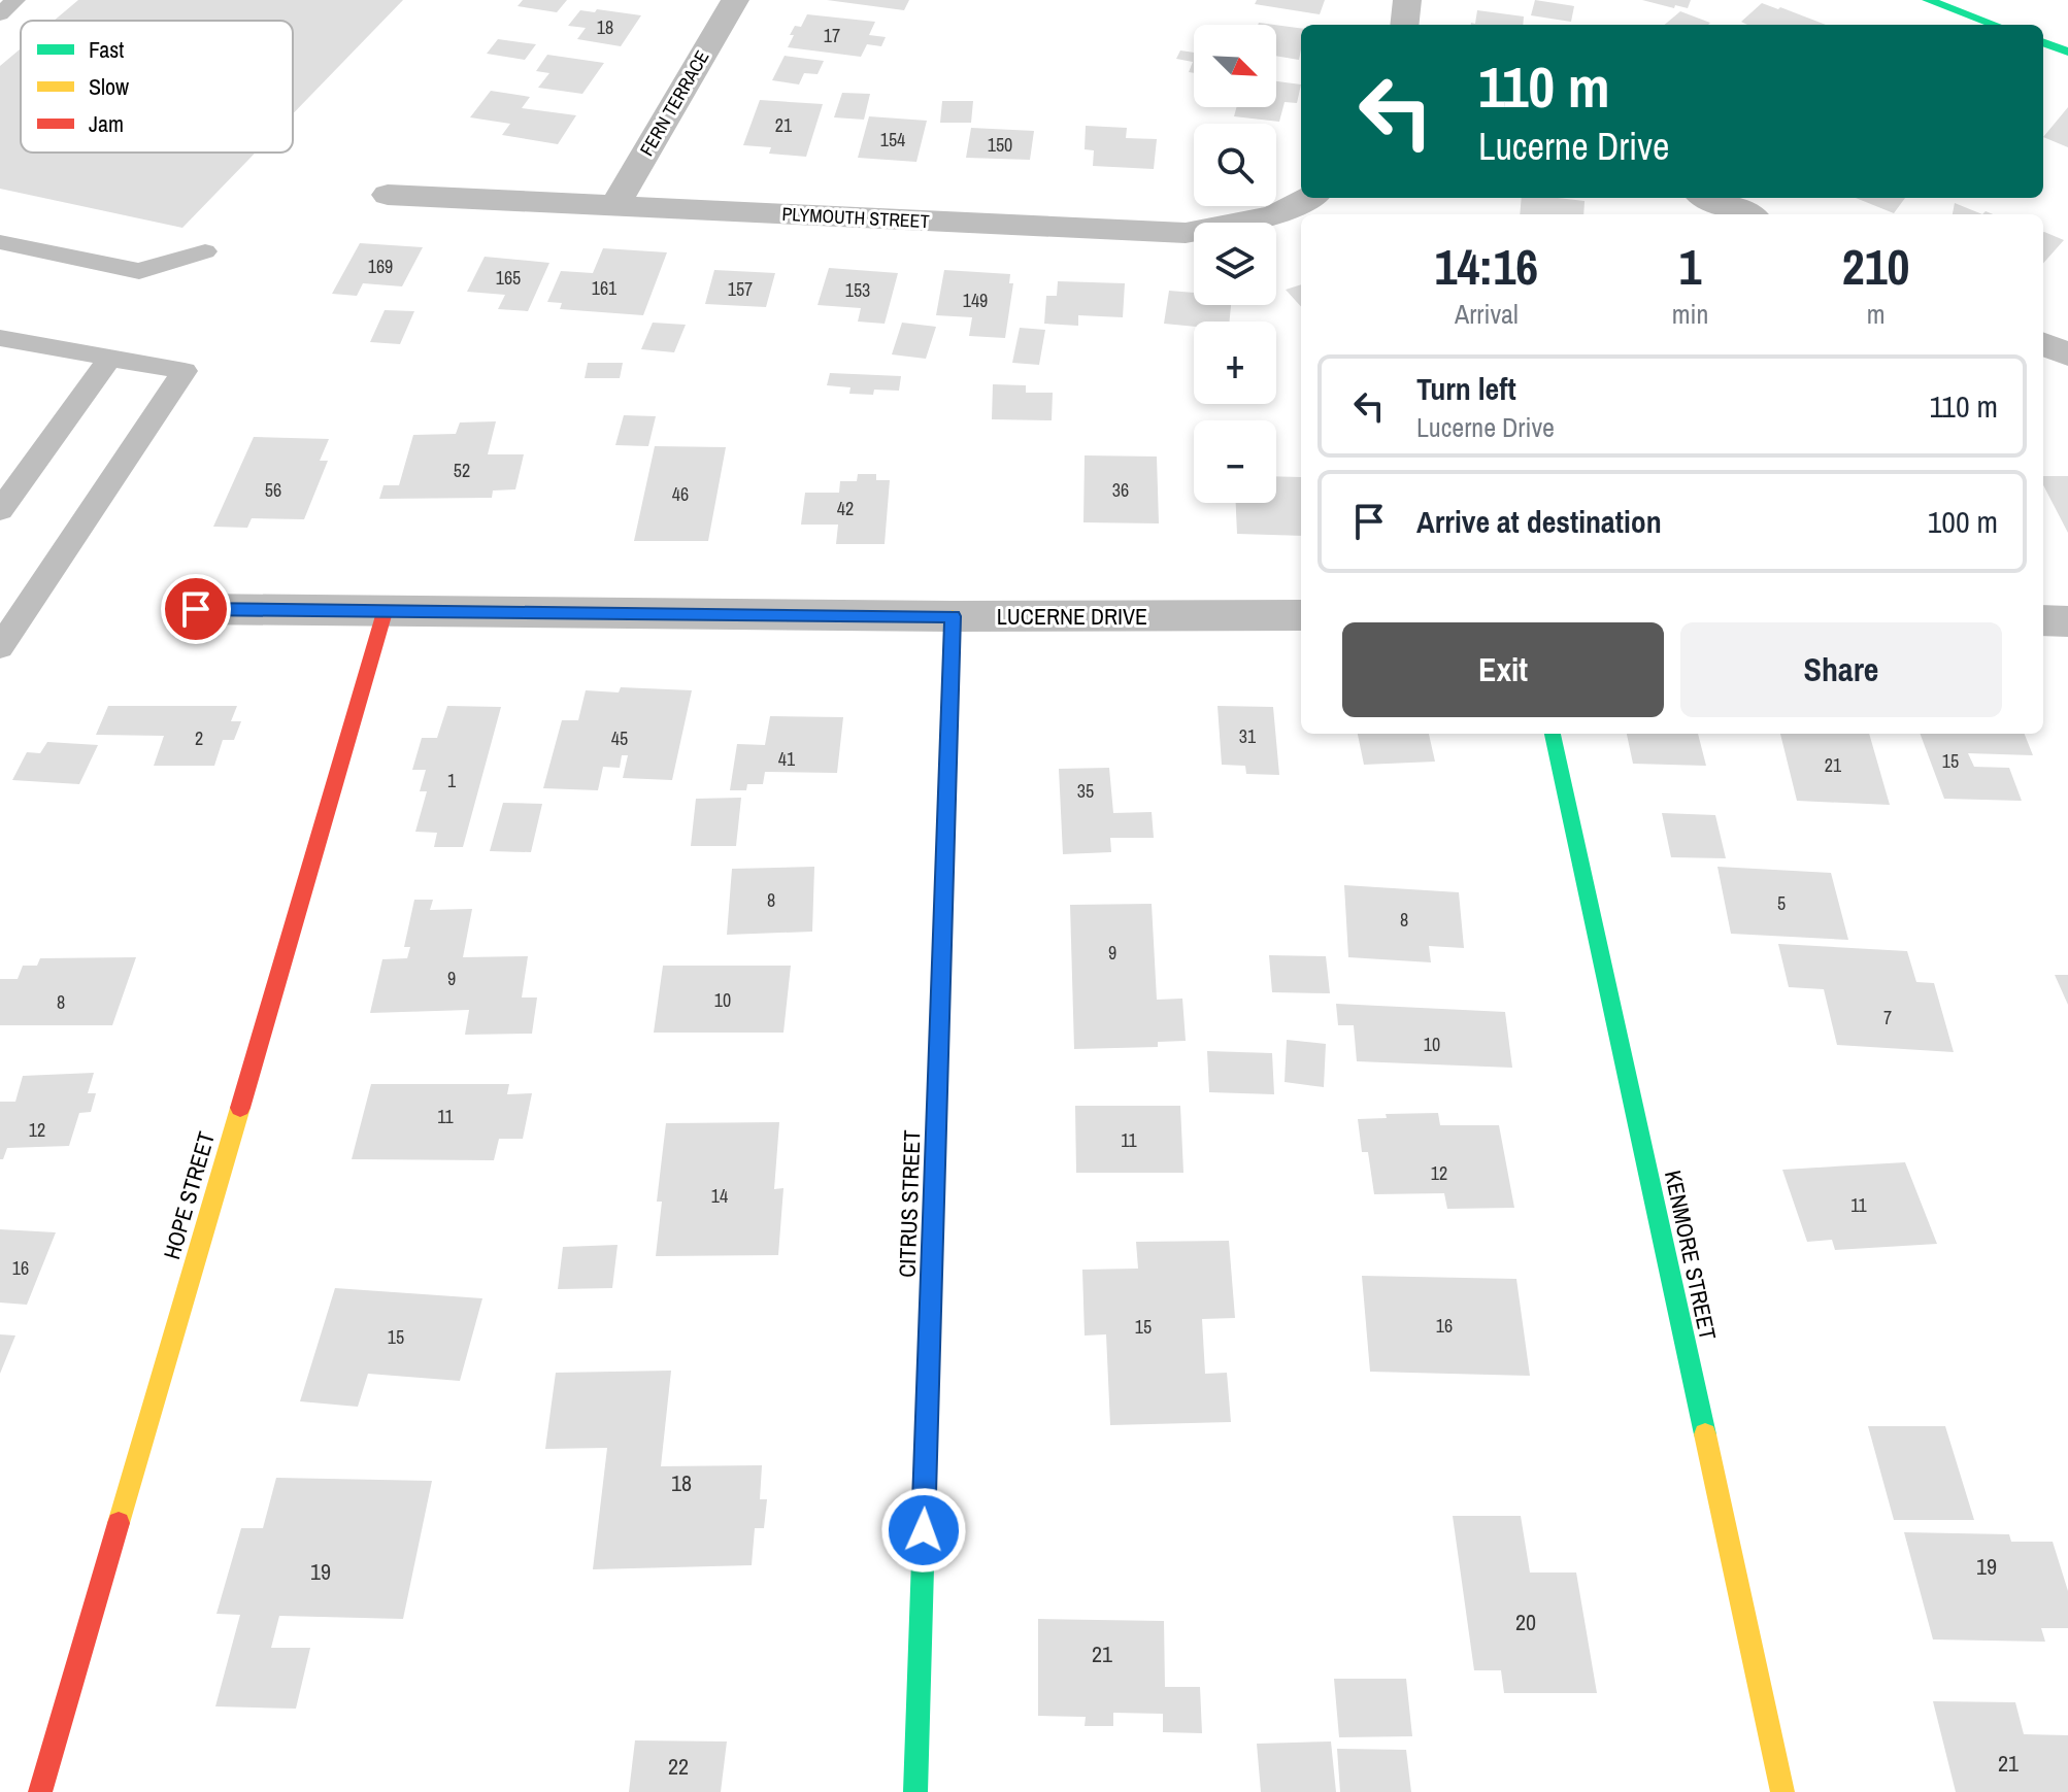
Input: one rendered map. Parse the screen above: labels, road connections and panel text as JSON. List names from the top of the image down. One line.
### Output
{"streets":{"street":["FERN TERRACE","PLYMOUTH STREET","LUCERNE DRIVE","HOPE STREET","CITRUS STREET","KENMORE STREET"]},"crossings":[["FERN TERRACE","PLYMOUTH STREET"],["LUCERNE DRIVE","HOPE STREET"],["LUCERNE DRIVE","CITRUS STREET"]],"house_numbers":["18","17","21","154","150","169","165","161","157","153","149","52","56","36","46","42","31","2","45","41","15","21","1","35","8","5","8","9","9","10","8","7","10","11","12","11","12","14","11","16","16","15","15","18","19","19","20","21","21","22"],"legend":["Fast","Slow","Jam"],"north":"bottom right","page":{"map_buttons":["+","−"],"turn":["110 m","Lucerne Drive"],"eta":["14:16","Arrival","1","min","210","m"],"list":[{"name":"Turn left","note":"Lucerne Drive","value":"110 m"},{"name":"Arrive at destination","value":"100 m"}],"buttons":["Exit","Share"]}}
